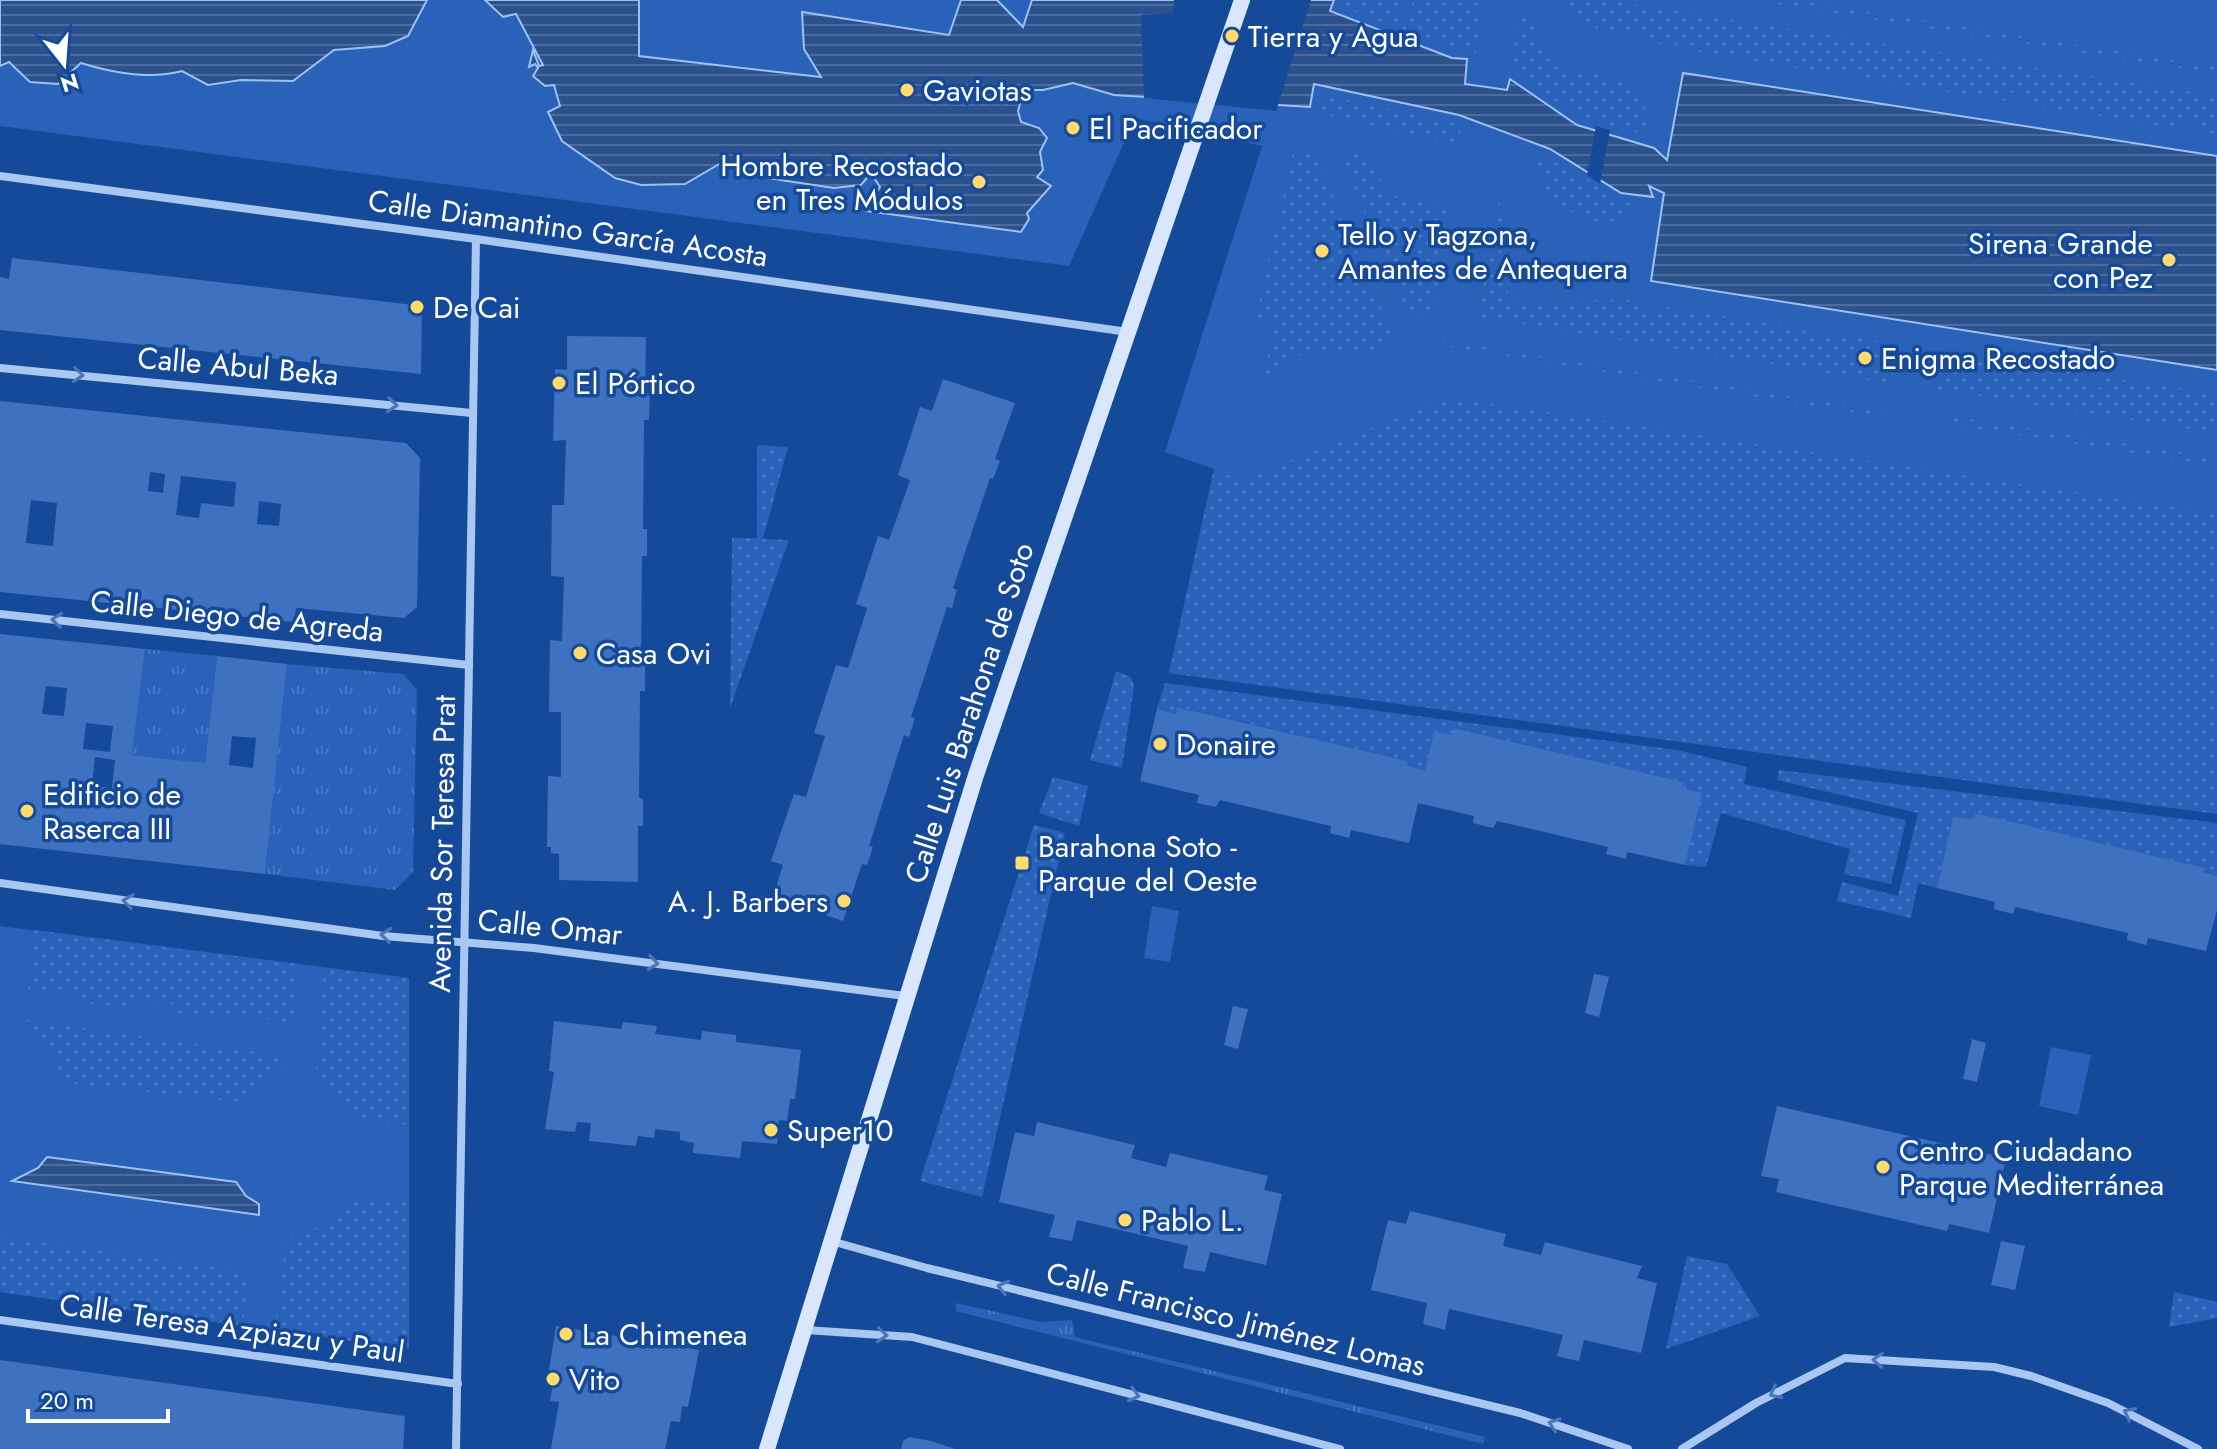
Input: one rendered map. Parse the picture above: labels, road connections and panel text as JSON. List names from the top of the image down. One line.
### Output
{"streets":{"main road":["Calle Luis Barahona de Soto"],"street":["Calle Diamantino García Acosta","Calle Abul Beka","Calle Diego de Agreda","Avenida Sor Teresa Prat","Calle Omar","Calle Francisco Jiménez Lomas","Calle Teresa Azpiazu y Paul"]},"crossings":[["Calle Diamantino García Acosta","Calle Luis Barahona de Soto"],["Calle Diamantino García Acosta","Avenida Sor Teresa Prat"],["Calle Abul Beka","Avenida Sor Teresa Prat"],["Calle Diego de Agreda","Avenida Sor Teresa Prat"],["Calle Luis Barahona de Soto","Calle Omar"],["Calle Luis Barahona de Soto","Calle Francisco Jiménez Lomas"],["Avenida Sor Teresa Prat","Calle Omar"],["Avenida Sor Teresa Prat","Calle Teresa Azpiazu y Paul"]],"one_way":["Calle Abul Beka","Calle Diego de Agreda","Calle Francisco Jiménez Lomas"],"places":{"other":["Tierra y Agua","Gaviotas","El Pacificador","Hombre Recostado en Tres Módulos","Tello y Tagzona, Amantes de Antequera","Sirena Grande con Pez","De Cai","Enigma Recostado","El Pórtico","Casa Ovi","Donaire","Edificio de Raserca III","A. J. Barbers","Super10","Centro Ciudadano Parque Mediterránea","Pablo L.","La Chimenea","Vito"],"transit":["Barahona Soto - Parque del Oeste"]},"scale_bar":"20 m","north":"bottom"}
